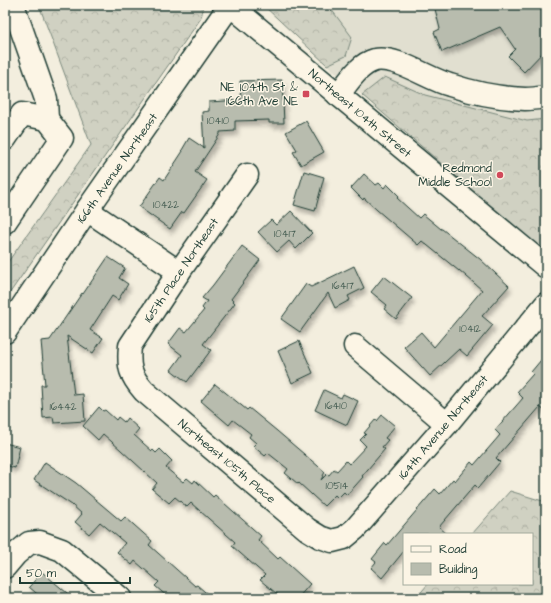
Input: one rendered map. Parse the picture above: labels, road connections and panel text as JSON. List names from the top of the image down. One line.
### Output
{"streets":{"street":["Northeast 104th Street","166th Avenue Northeast","165th Place Northeast","164th Avenue Northeast","Northeast 105th Place"]},"crossings":[["Northeast 104th Street","166th Avenue Northeast"],["165th Place Northeast","Northeast 105th Place"],["164th Avenue Northeast","Northeast 105th Place"]],"places":{"transit":["NE 104th St & 166th Ave NE"],"other":["Redmond Middle School"]},"house_numbers":["10410","10422","10417","16417","10412","16410","16442","10514"],"legend":["Road","Building"],"scale_bar":"50 m"}
